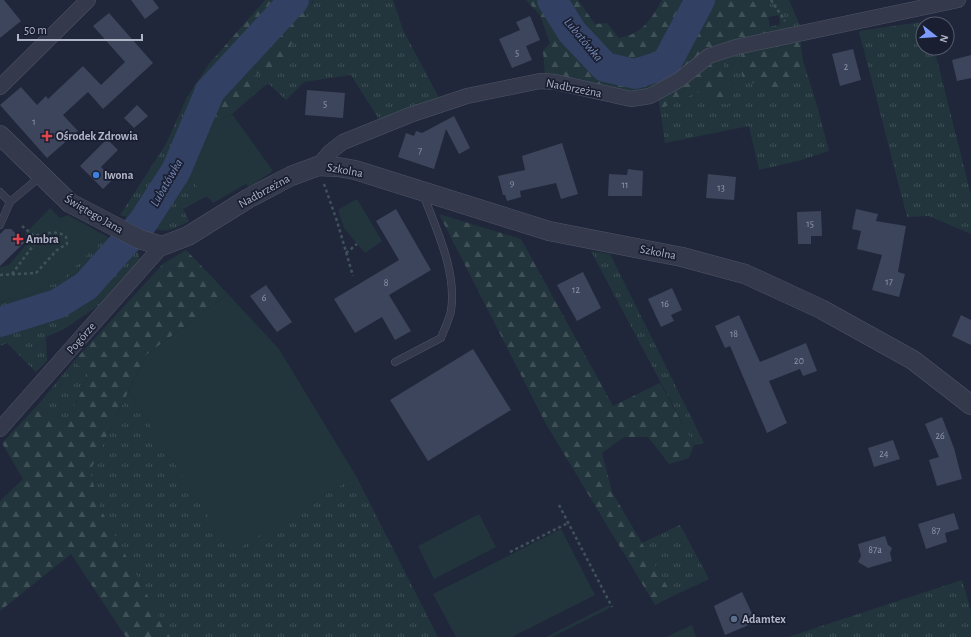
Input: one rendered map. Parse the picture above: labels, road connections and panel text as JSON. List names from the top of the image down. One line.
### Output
{"streets":{"street":["Nadbrzeżna","Szkolna","Świętego Jana","Pogórze"]},"crossings":[["Nadbrzeżna","Szkolna"],["Nadbrzeżna","Świętego Jana"],["Nadbrzeżna","Pogórze"],["Świętego Jana","Pogórze"]],"water":["Lubatówka"],"places":{"health":["Ośrodek Zdrowia","Ambra"],"other":["Iwona","Adamtex"]},"house_numbers":["5","2","5","1","7","9","11","13","15","17","8","12","6","16","18","20","26","24","87","87a"],"scale_bar":"50 m","north":"right"}
